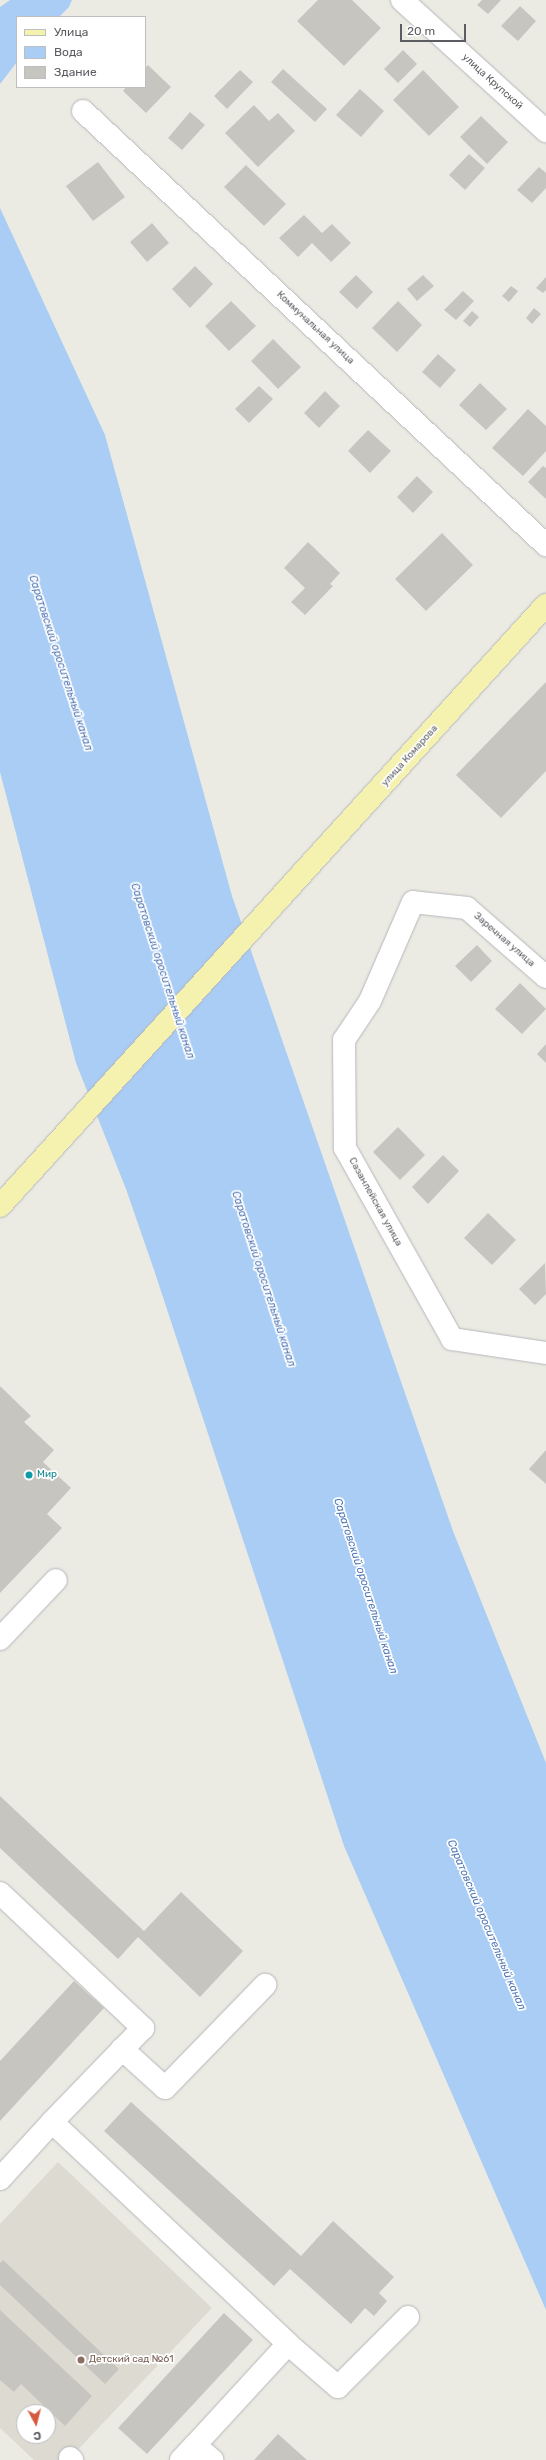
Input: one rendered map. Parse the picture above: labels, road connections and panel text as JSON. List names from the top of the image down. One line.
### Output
{"streets":{"main road":["улица Комарова"],"street":["улица Крупской","Коммунальная улица","Заречная улица","Сазанлейская улица"]},"crossings":[["Заречная улица","Сазанлейская улица"]],"water":["Саратовский оросительный канал"],"places":["Мир","Детский сад №61"],"legend":["Улица","Вода","Здание"],"scale_bar":"20 m","north":"bottom"}
